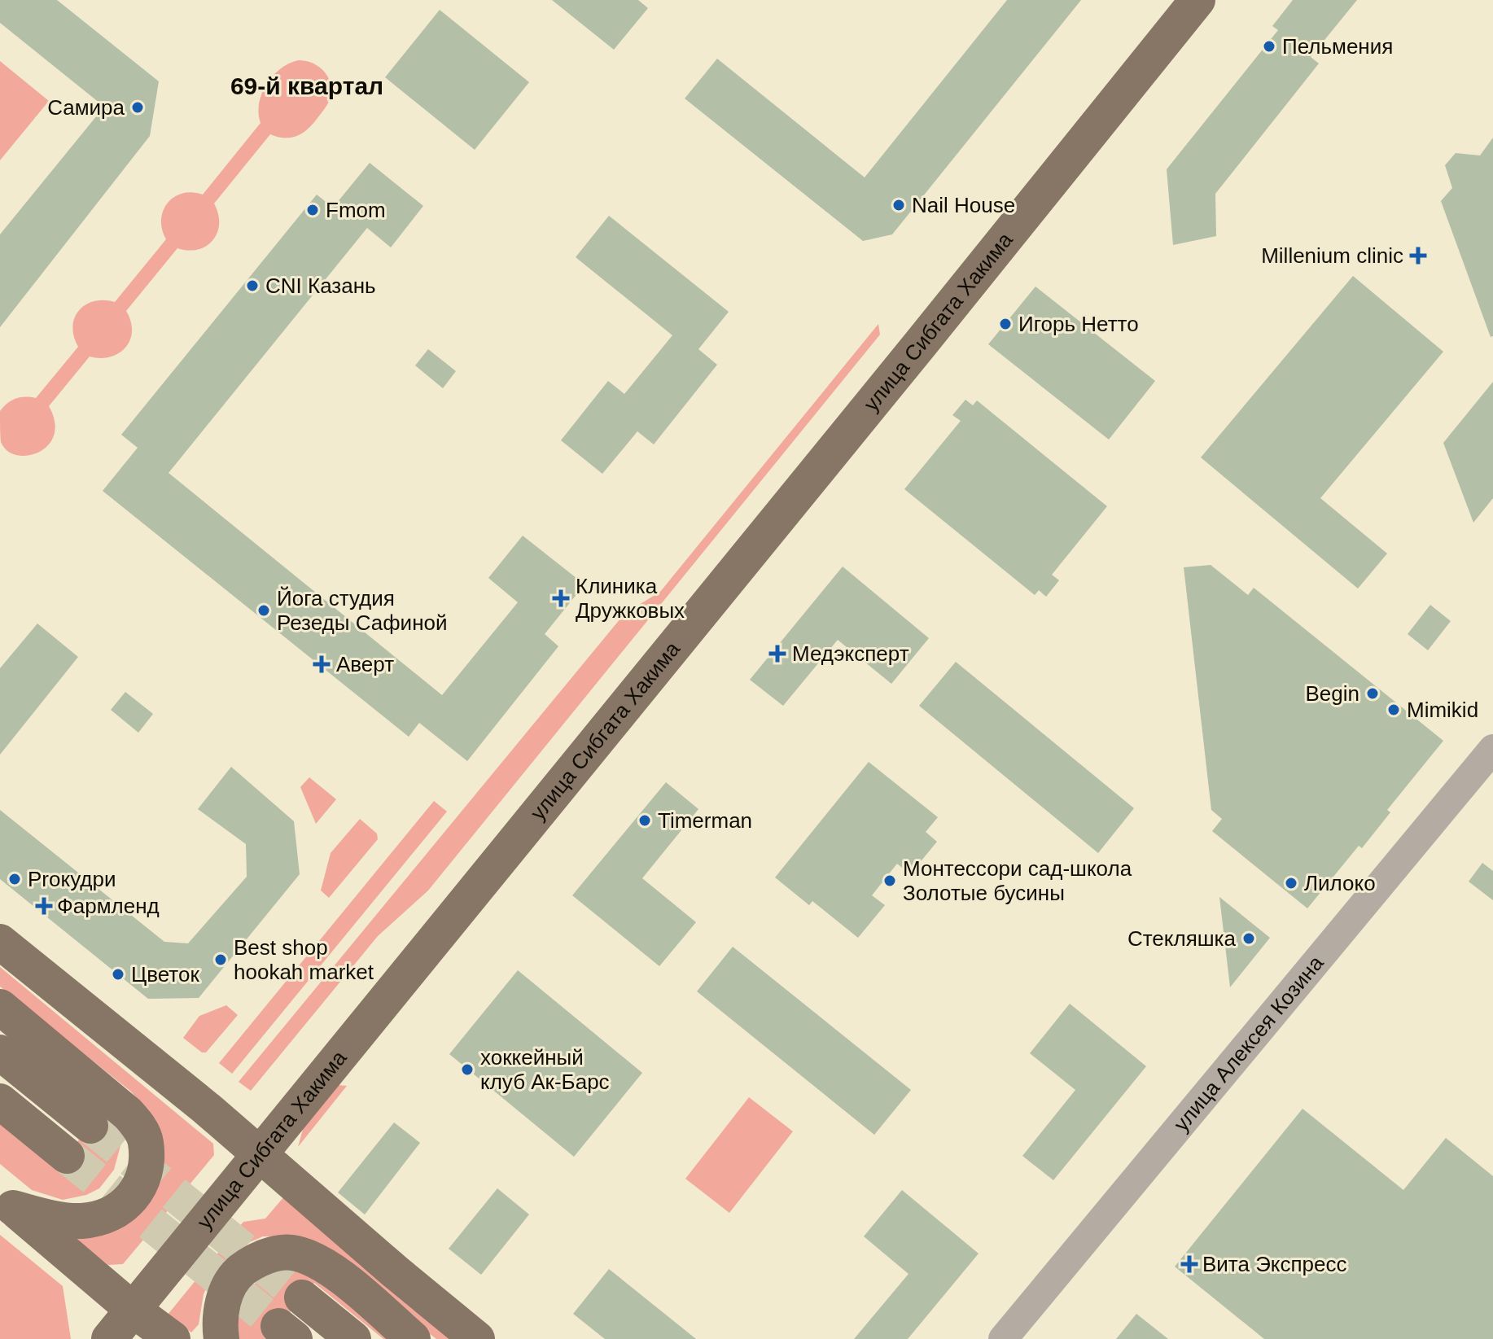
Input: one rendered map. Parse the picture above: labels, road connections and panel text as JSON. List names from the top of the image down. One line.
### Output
{"streets":{"main road":["улица Сибгата Хакима"],"street":["улица Алексея Козина"]},"districts":["69-й квартал"],"places":{"other":["Пельмения","Самира","Nail House","Fmom","CNI Казань","Игорь Нетто","Йога студия Резеды Сафиной","Begin","Mimikid","Timerman","Proкудри","Монтессори сад-школа Золотые бусины","Лилоко","Стекляшка","Best shop hookah market","Цветок","хоккейный клуб Ак-Барс"],"health":["Millenium clinic","Клиника Дружковых","Медэксперт","Аверт","Фармленд","Вита Экспресс"]}}
